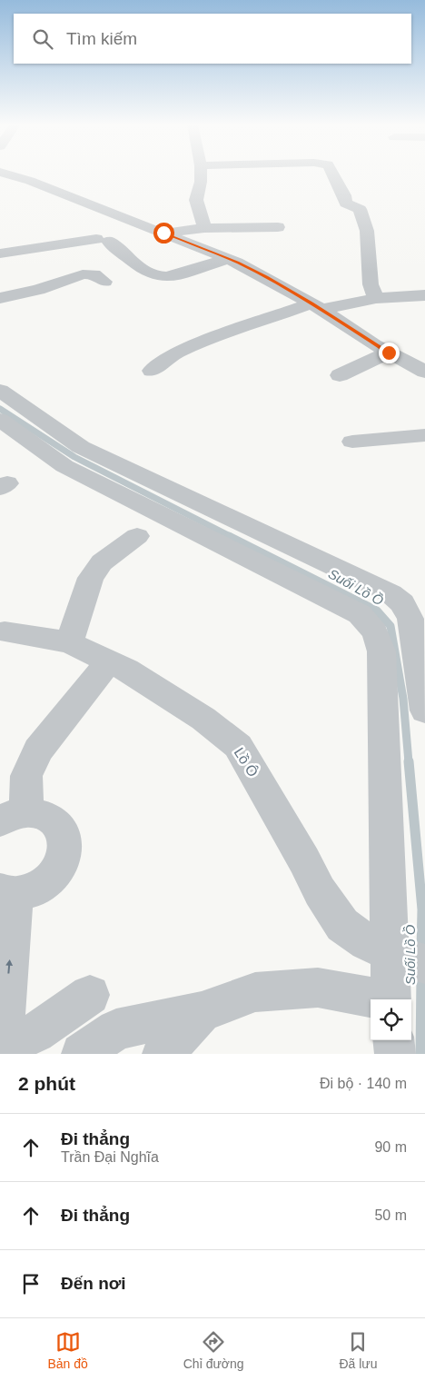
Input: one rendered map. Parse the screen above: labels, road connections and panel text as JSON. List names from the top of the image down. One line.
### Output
{"streets":{"street":["Lồ Ô"]},"water":["Suối Lồ Ồ"],"page":{"search":"Tìm kiếm","heading":["2 phút","Đi bộ · 140 m"],"list":[["Đi thẳng","Trần Đại Nghĩa","90 m"],["Đi thẳng","50 m"],"Đến nơi"],"nav":["Bản đồ","Chỉ đường","Đã lưu"]}}
